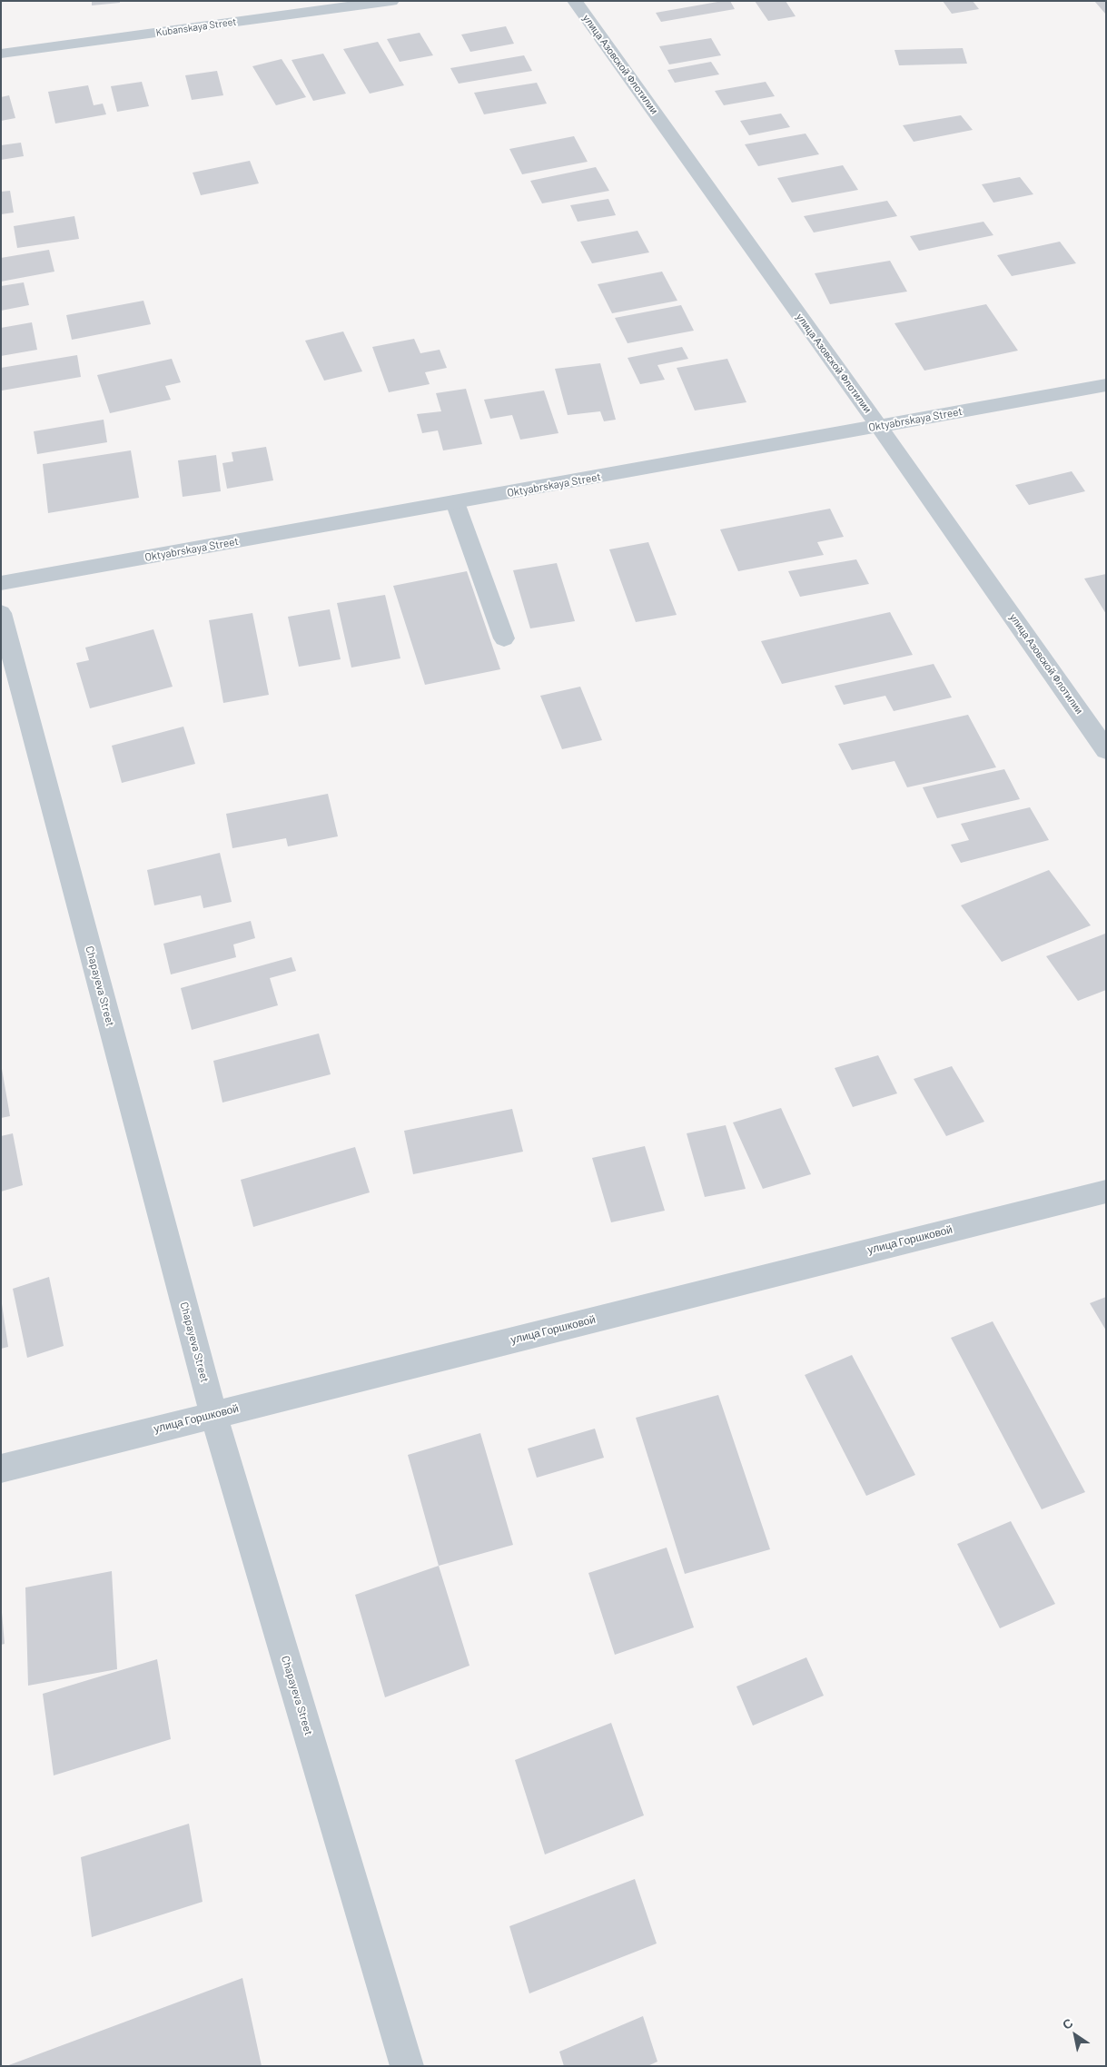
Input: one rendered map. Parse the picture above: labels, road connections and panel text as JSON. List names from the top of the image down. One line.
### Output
{"streets":{"street":["Kubanskaya Street","улица Азовской Флотилии","Oktyabrskaya Street","Chapayeva Street","улица Горшковой"]},"crossings":[["улица Азовской Флотилии","Oktyabrskaya Street"],["Chapayeva Street","улица Горшковой"]],"north":"top left"}
